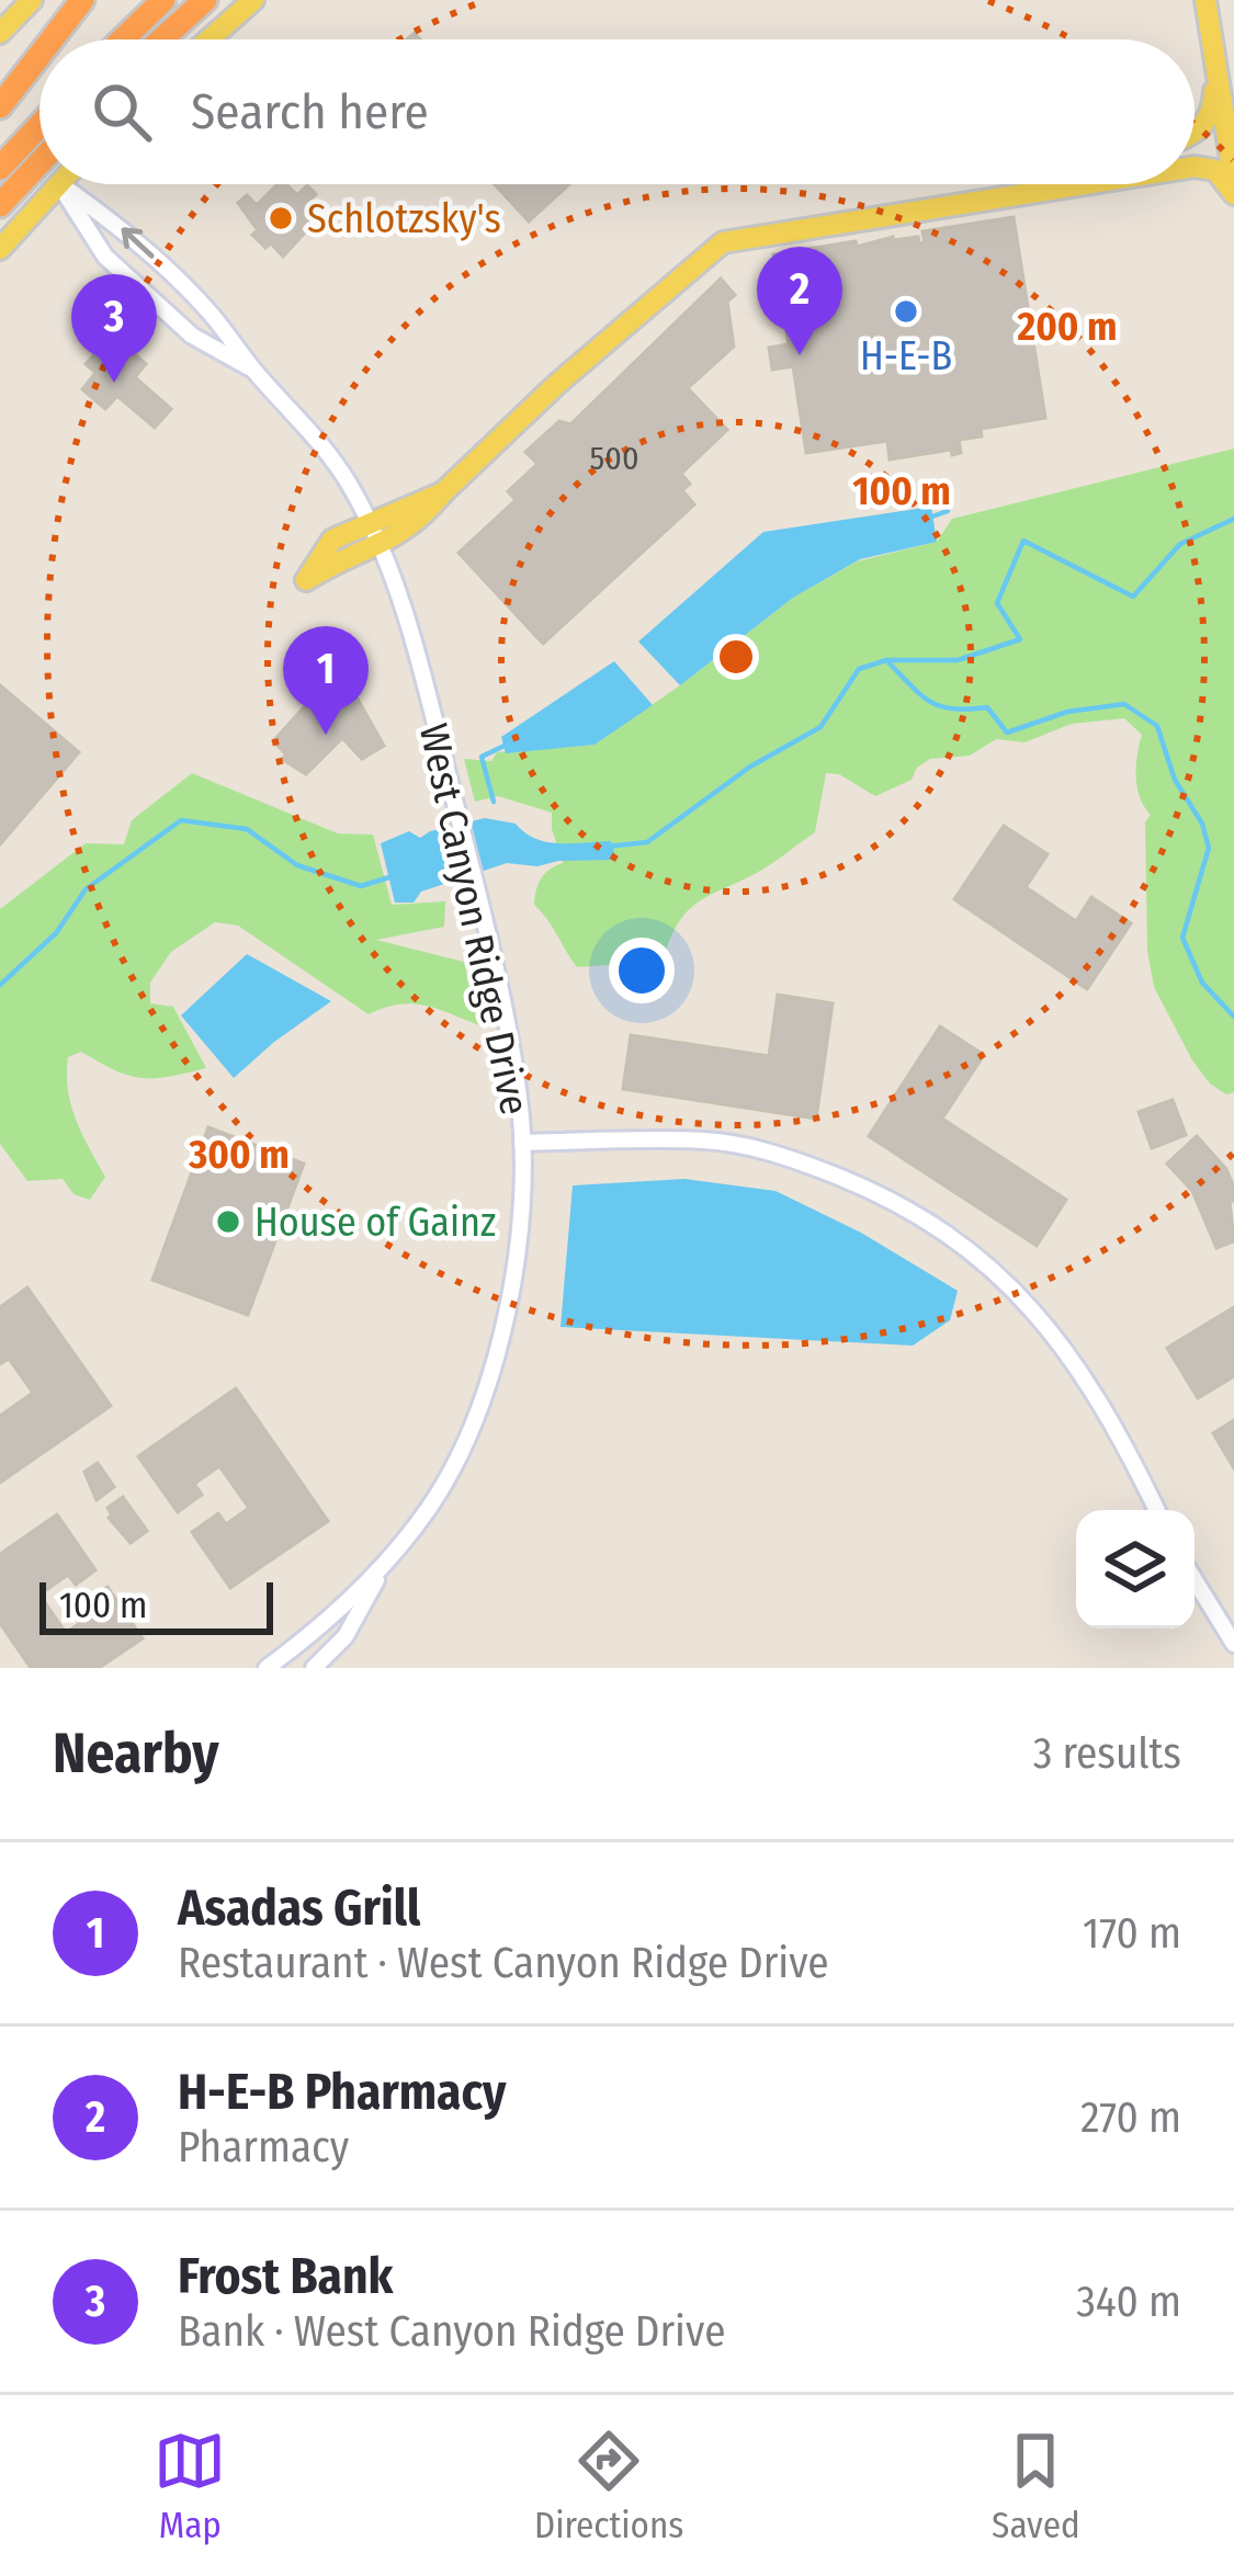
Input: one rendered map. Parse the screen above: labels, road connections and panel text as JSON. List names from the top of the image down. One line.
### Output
{"streets":{"street":["West Canyon Ridge Drive"]},"places":["Schlotzsky's","H-E-B","House of Gainz"],"house_numbers":["500"],"scale_bar":"100 m","page":{"search":"Search here","pins":["2","3","1"],"scale":"100 m","heading":["Nearby","3 results"],"list":[{"mark":"1","name":"Asadas Grill","note":"Restaurant · West Canyon Ridge Drive","value":"170 m"},{"mark":"2","name":"H-E-B Pharmacy","note":"Pharmacy","value":"270 m"},{"mark":"3","name":"Frost Bank","note":"Bank · West Canyon Ridge Drive","value":"340 m"}],"nav":["Map","Directions","Saved"]},"rings":["200 m","100 m","300 m"]}
